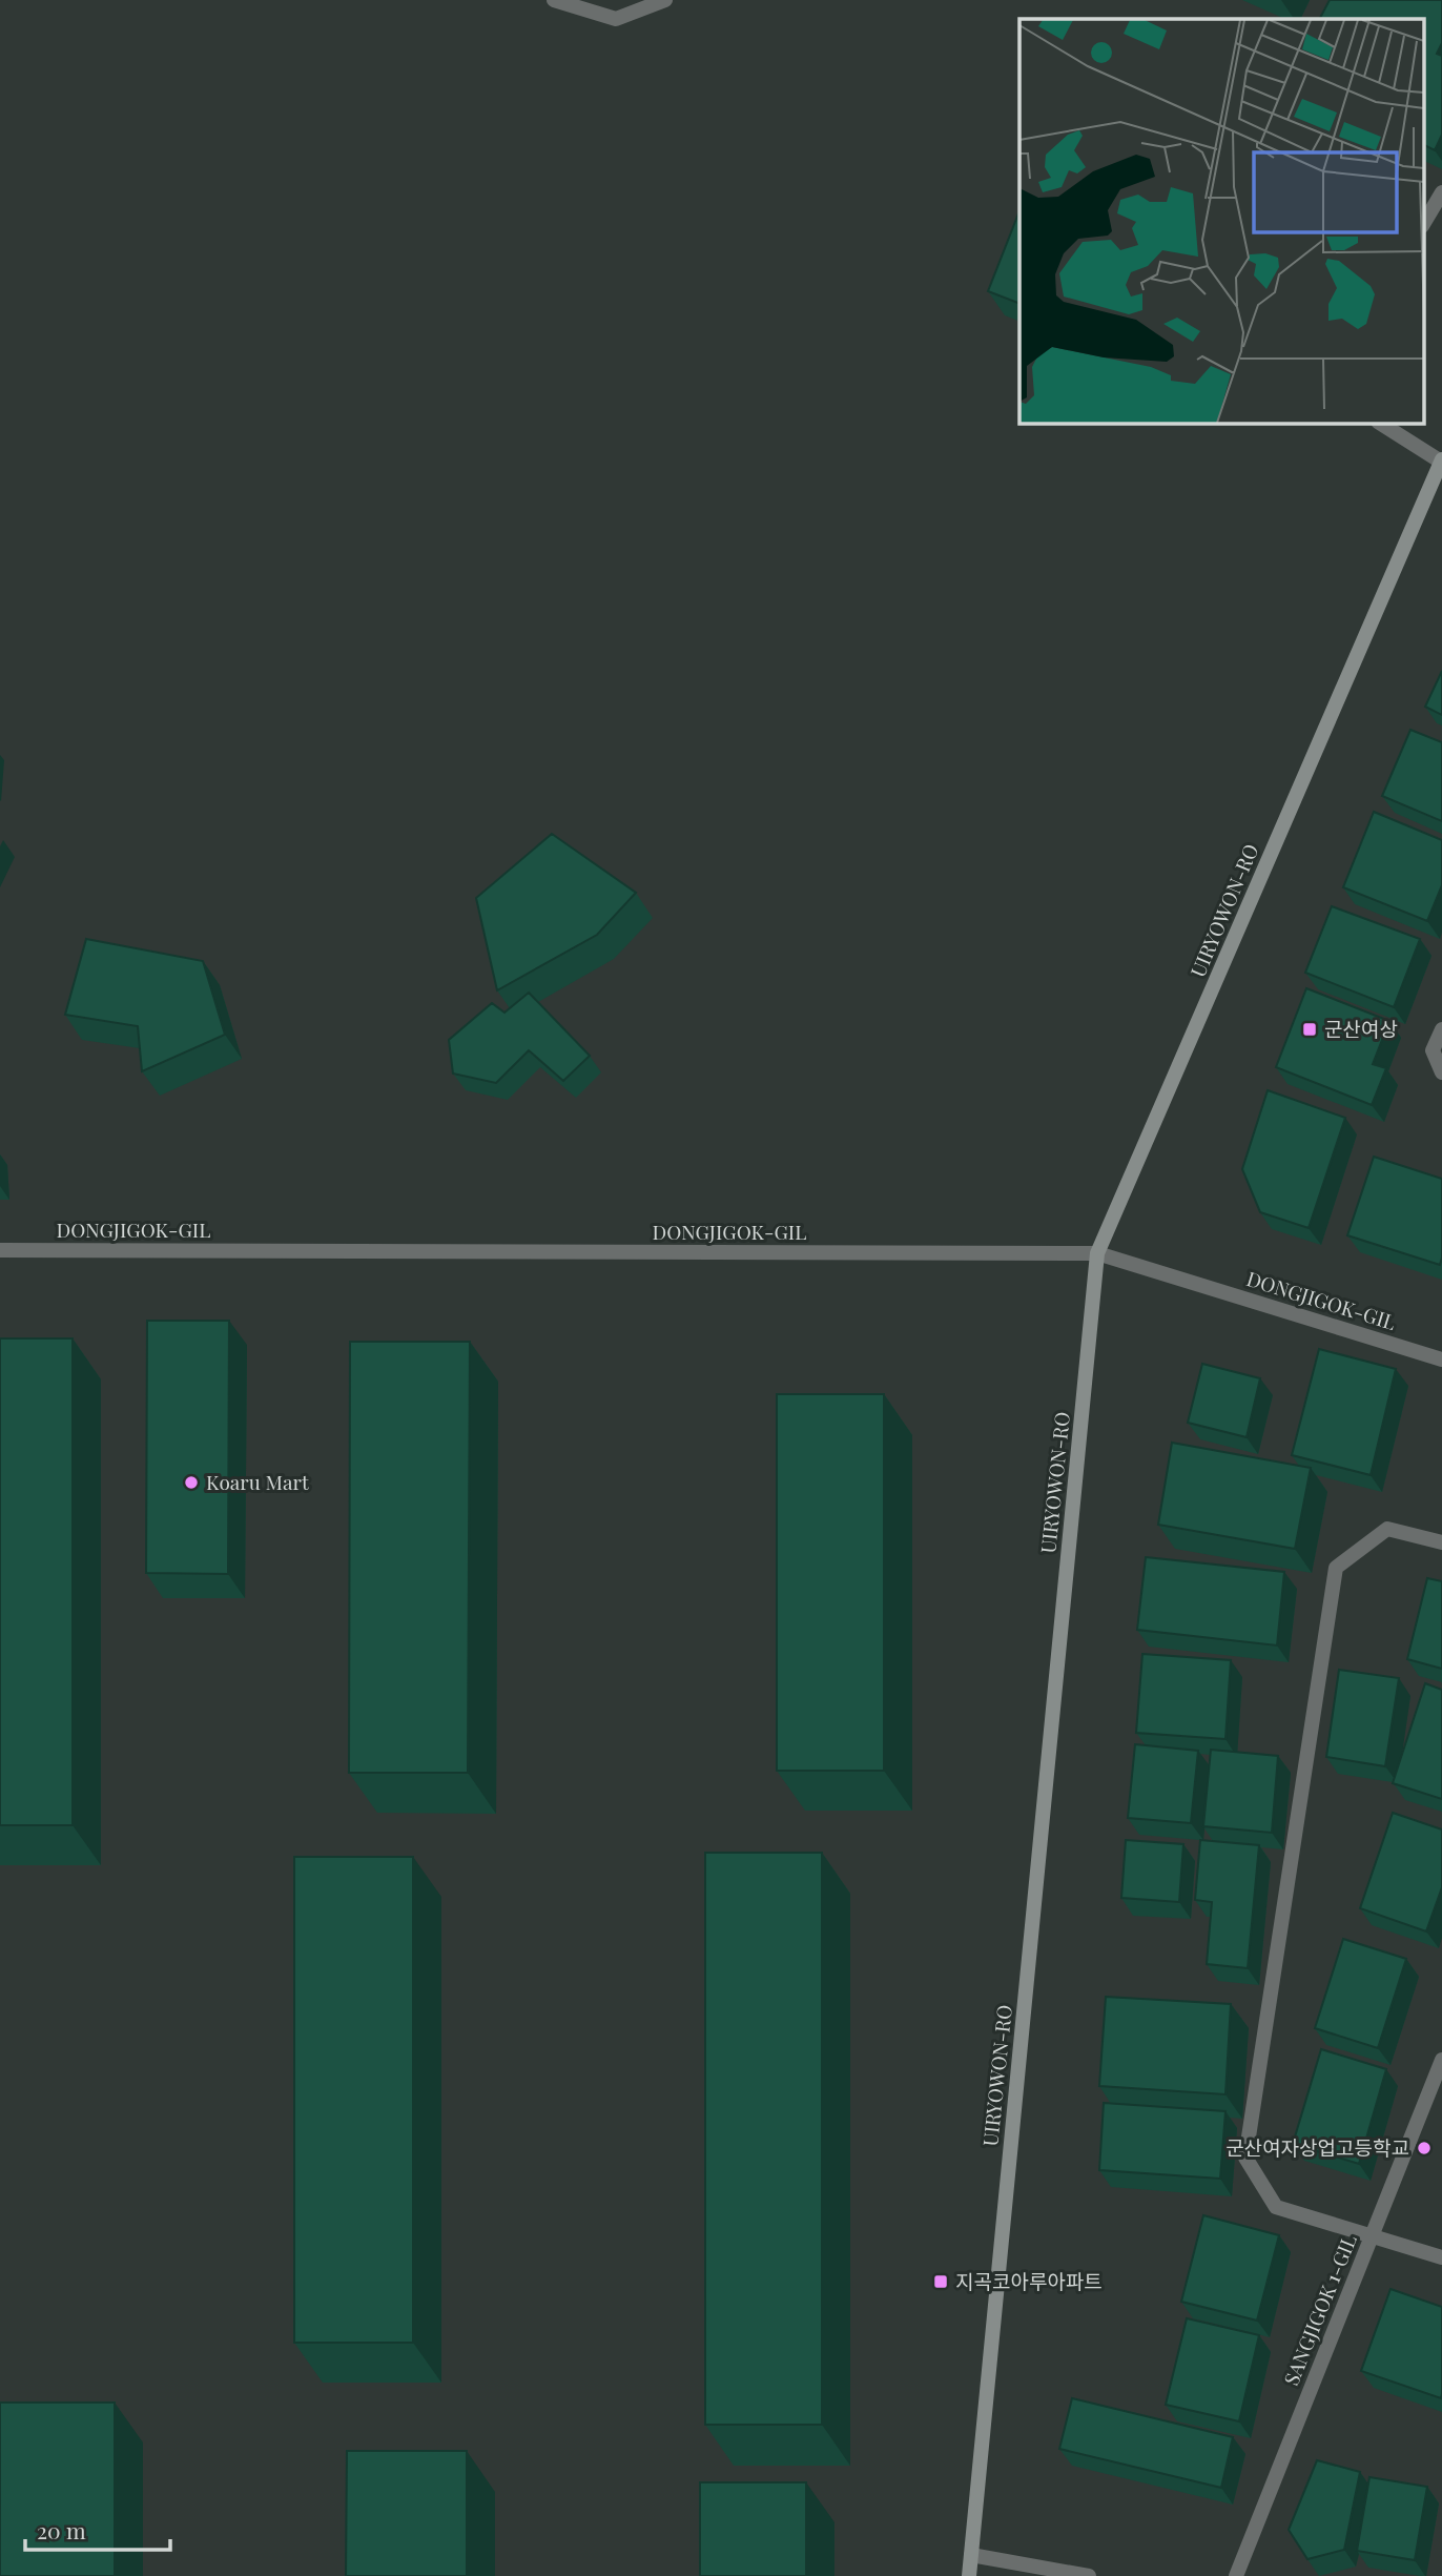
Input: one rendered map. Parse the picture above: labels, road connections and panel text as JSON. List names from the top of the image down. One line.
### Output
{"streets":{"street":["UIRYOWON-RO","DONGJIGOK-GIL","SANGJIGOK 1-GIL"]},"crossings":[["UIRYOWON-RO","DONGJIGOK-GIL"]],"places":{"transit":["군산여상","지곡코아루아파트"],"other":["Koaru Mart","군산여자상업고등학교"]},"scale_bar":"20 m"}
